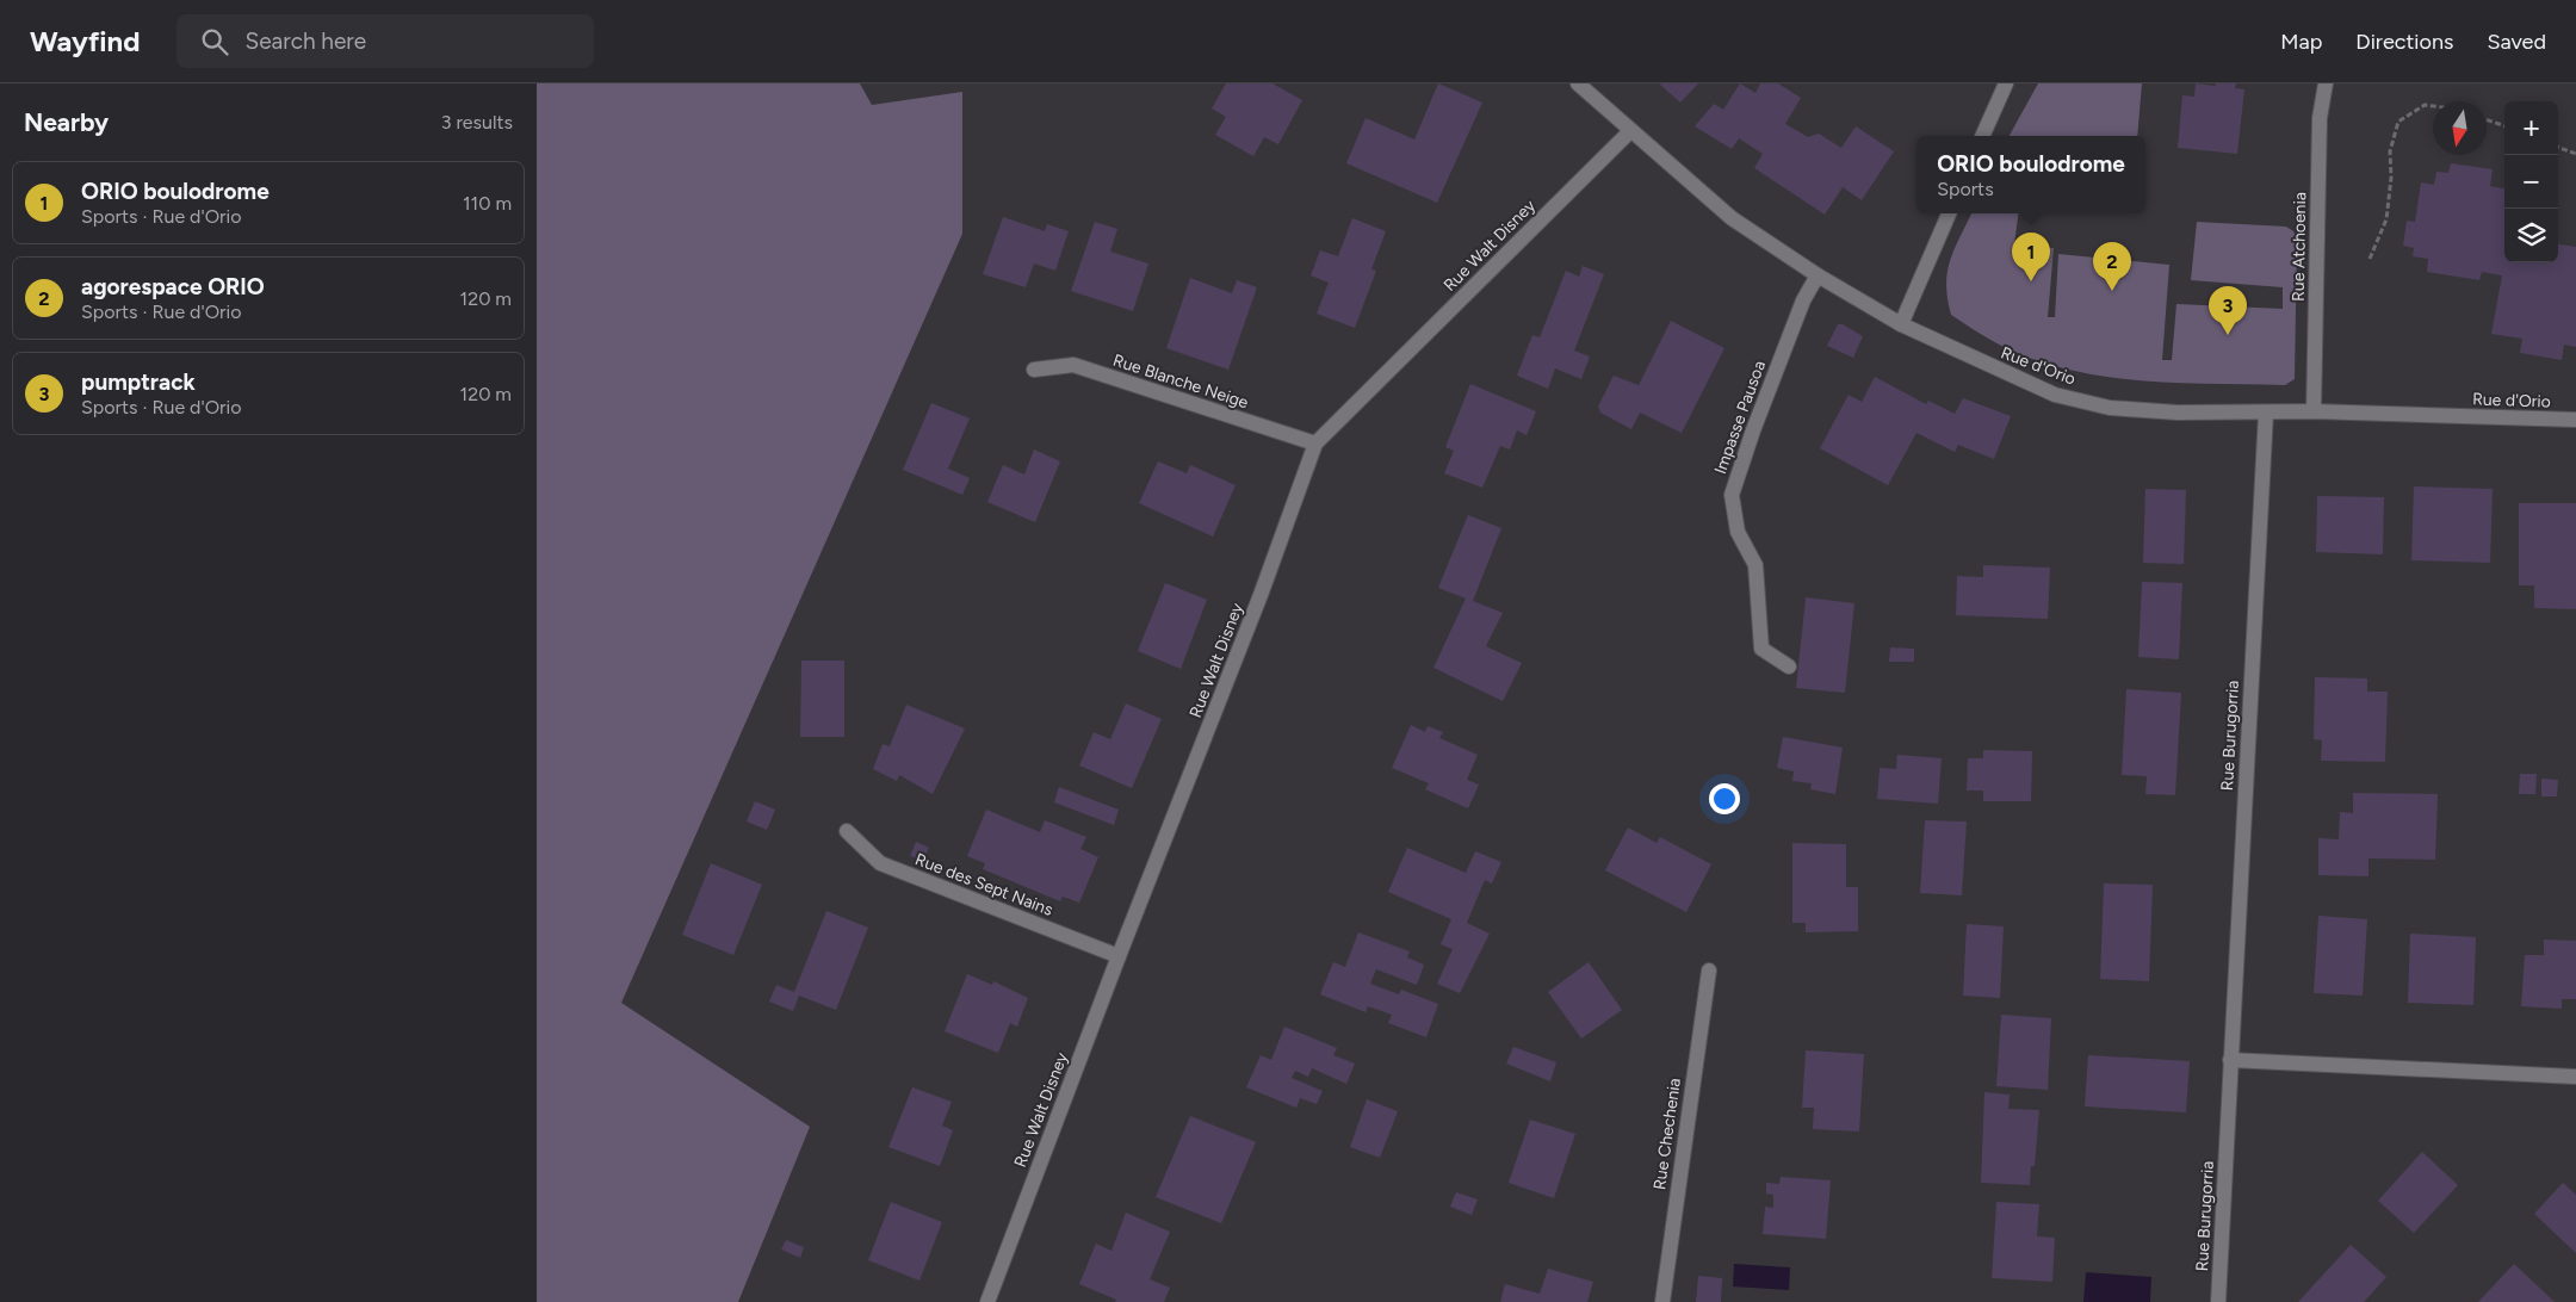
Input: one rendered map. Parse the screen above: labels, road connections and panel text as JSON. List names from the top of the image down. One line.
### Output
{"streets":{"street":["Rue Walt Disney","Rue Atchoenia","Rue d'Orio","Rue Blanche Neige","Impasse Pausoa","Rue Burugorria","Rue des Sept Nains","Rue Chechenia"]},"crossings":[["Rue Walt Disney","Rue d'Orio"],["Rue Walt Disney","Rue Blanche Neige"],["Rue Walt Disney","Rue des Sept Nains"],["Rue Atchoenia","Rue d'Orio"],["Rue d'Orio","Impasse Pausoa"],["Rue d'Orio","Rue Burugorria"]],"north":"bottom","page":{"header":"Wayfind","search":"Search here","nav":["Map","Directions","Saved"],"heading":["Nearby","3 results"],"map_buttons":["+","−"],"popup":["ORIO boulodrome","Sports"],"list":[{"mark":"1","name":"ORIO boulodrome","note":"Sports · Rue d'Orio","value":"110 m"},{"mark":"2","name":"agorespace ORIO","note":"Sports · Rue d'Orio","value":"120 m"},{"mark":"3","name":"pumptrack","note":"Sports · Rue d'Orio","value":"120 m"}],"pins":["1","2","3"]}}
